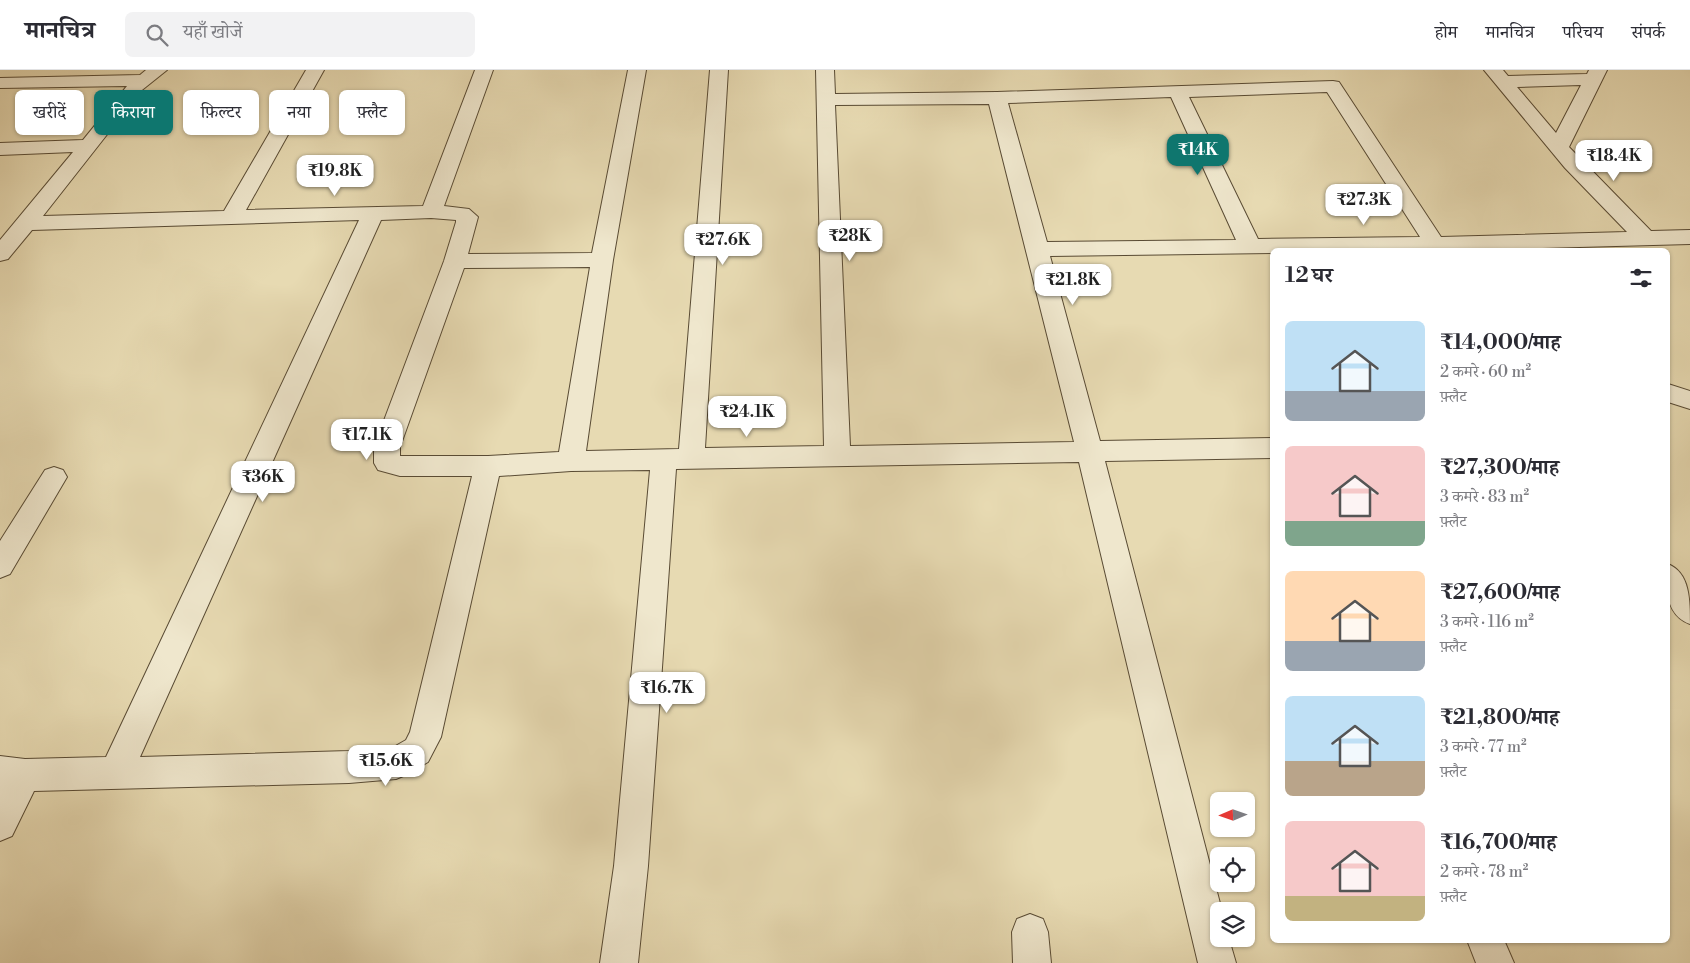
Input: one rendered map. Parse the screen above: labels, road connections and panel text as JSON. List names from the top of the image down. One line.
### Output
{"north":"left","page":{"header":"मानचित्र","search":"यहाँ खोजें","nav":["होम","मानचित्र","परिचय","संपर्क"],"chip":["खरीदें","किराया","फ़िल्टर","नया","फ़्लैट"],"price":["₹14K","₹18.4K","₹19.8K","₹27.3K","₹28K","₹27.6K","₹21.8K","₹24.1K","₹17.1K","₹36K","₹16.7K","₹15.6K"],"heading":"12 घर","list":[{"name":"₹14,000/माह","note":"2 कमरे · 60 m² · फ़्लैट"},{"name":"₹27,300/माह","note":"3 कमरे · 83 m² · फ़्लैट"},{"name":"₹27,600/माह","note":"3 कमरे · 116 m² · फ़्लैट"},{"name":"₹21,800/माह","note":"3 कमरे · 77 m² · फ़्लैट"},{"name":"₹16,700/माह","note":"2 कमरे · 78 m² · फ़्लैट"}]}}
